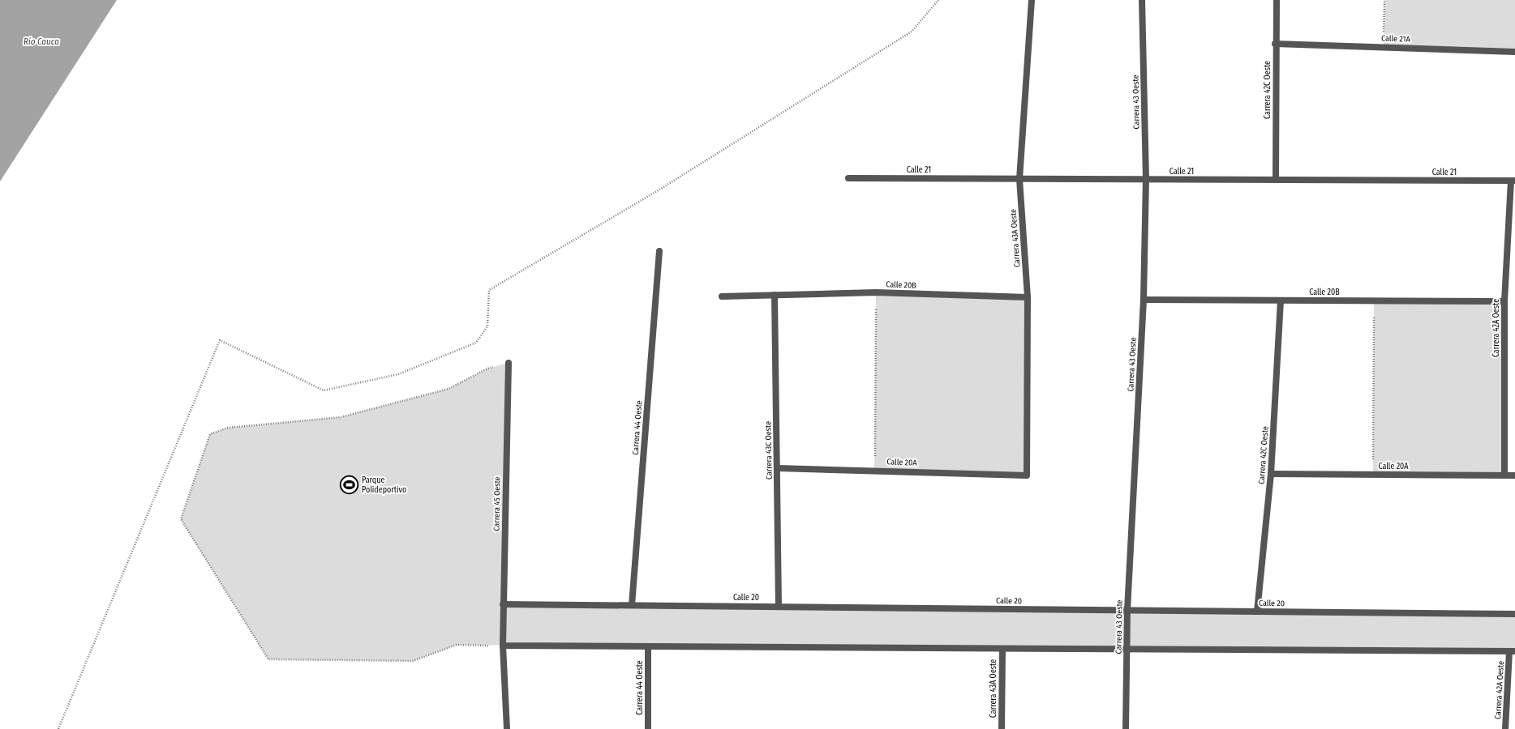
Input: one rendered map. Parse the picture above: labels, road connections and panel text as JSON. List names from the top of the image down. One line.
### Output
{"streets":{"street":["Calle 21A","Carrera 42C Oeste","Carrera 43 Oeste","Calle 21","Carrera 43A Oeste","Calle 20B","Carrera 42A Oeste","Carrera 44 Oeste","Carrera 43C Oeste","Calle 20A","Carrera 45 Oeste","Calle 20"]},"crossings":[["Calle 21A","Carrera 42C Oeste"],["Carrera 42C Oeste","Calle 21"],["Carrera 42C Oeste","Calle 20B"],["Carrera 42C Oeste","Calle 20A"],["Carrera 42C Oeste","Calle 20"],["Carrera 43 Oeste","Calle 21"],["Carrera 43 Oeste","Calle 20B"],["Carrera 43 Oeste","Calle 20"],["Calle 21","Carrera 43A Oeste"],["Calle 21","Carrera 42A Oeste"],["Carrera 43A Oeste","Calle 20B"],["Carrera 43A Oeste","Calle 20A"],["Calle 20B","Carrera 42A Oeste"],["Calle 20B","Carrera 43C Oeste"],["Carrera 42A Oeste","Calle 20A"],["Carrera 44 Oeste","Calle 20"],["Carrera 43C Oeste","Calle 20A"],["Carrera 43C Oeste","Calle 20"],["Carrera 45 Oeste","Calle 20"]],"water":["Río Cauca"],"places":{"sports":["Parque Polideportivo"]}}
